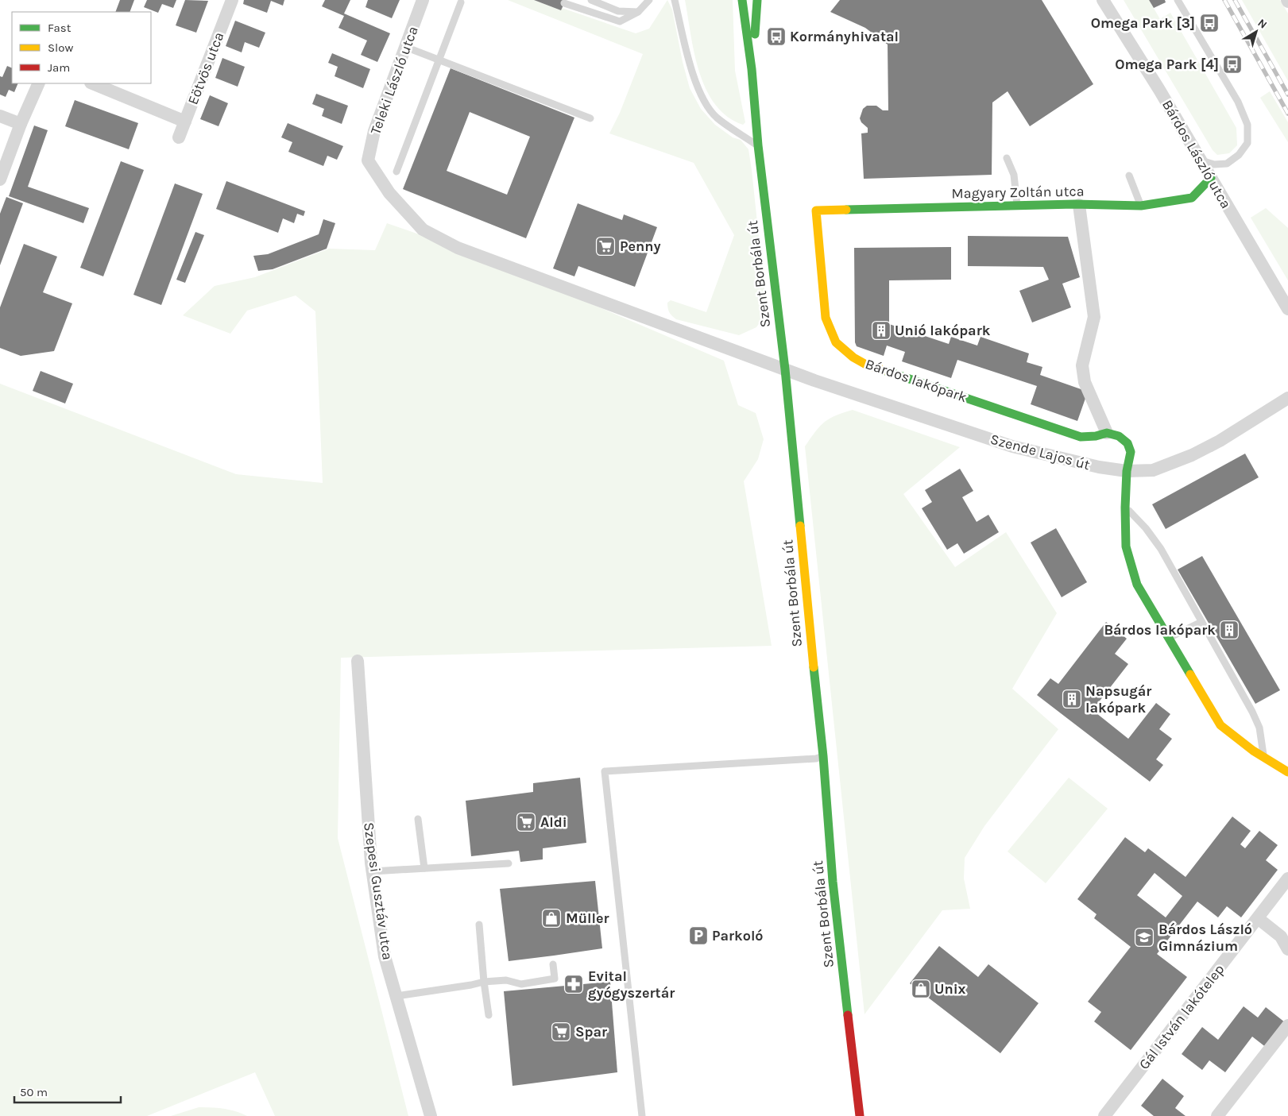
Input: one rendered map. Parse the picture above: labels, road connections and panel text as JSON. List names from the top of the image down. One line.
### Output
{"streets":{"street":["Eötvös utca","Teleki László utca","Bárdos László utca","Magyary Zoltán utca","Szent Borbála út","Bárdos lakópark","Szende Lajos út","Szepesi Gusztáv utca","Gál István lakótelep"]},"crossings":[["Teleki László utca","Szende Lajos út"],["Bárdos László utca","Magyary Zoltán utca"],["Magyary Zoltán utca","Bárdos lakópark"],["Szent Borbála út","Szende Lajos út"]],"places":{"bus stop":["Omega Park [3]","Kormányhivatal","Omega Park [4]"],"supermarket":["Penny","Aldi","Spar"],"building":["Unió lakópark","Bárdos lakópark","Napsugár lakópark"],"shop":["Müller","Unix"],"parking":["Parkoló"],"school or university":["Bárdos László Gimnázium"],"pharmacy":["Evital gyógyszertár"]},"legend":["Fast","Slow","Jam"],"scale_bar":"50 m","north":"top right"}
